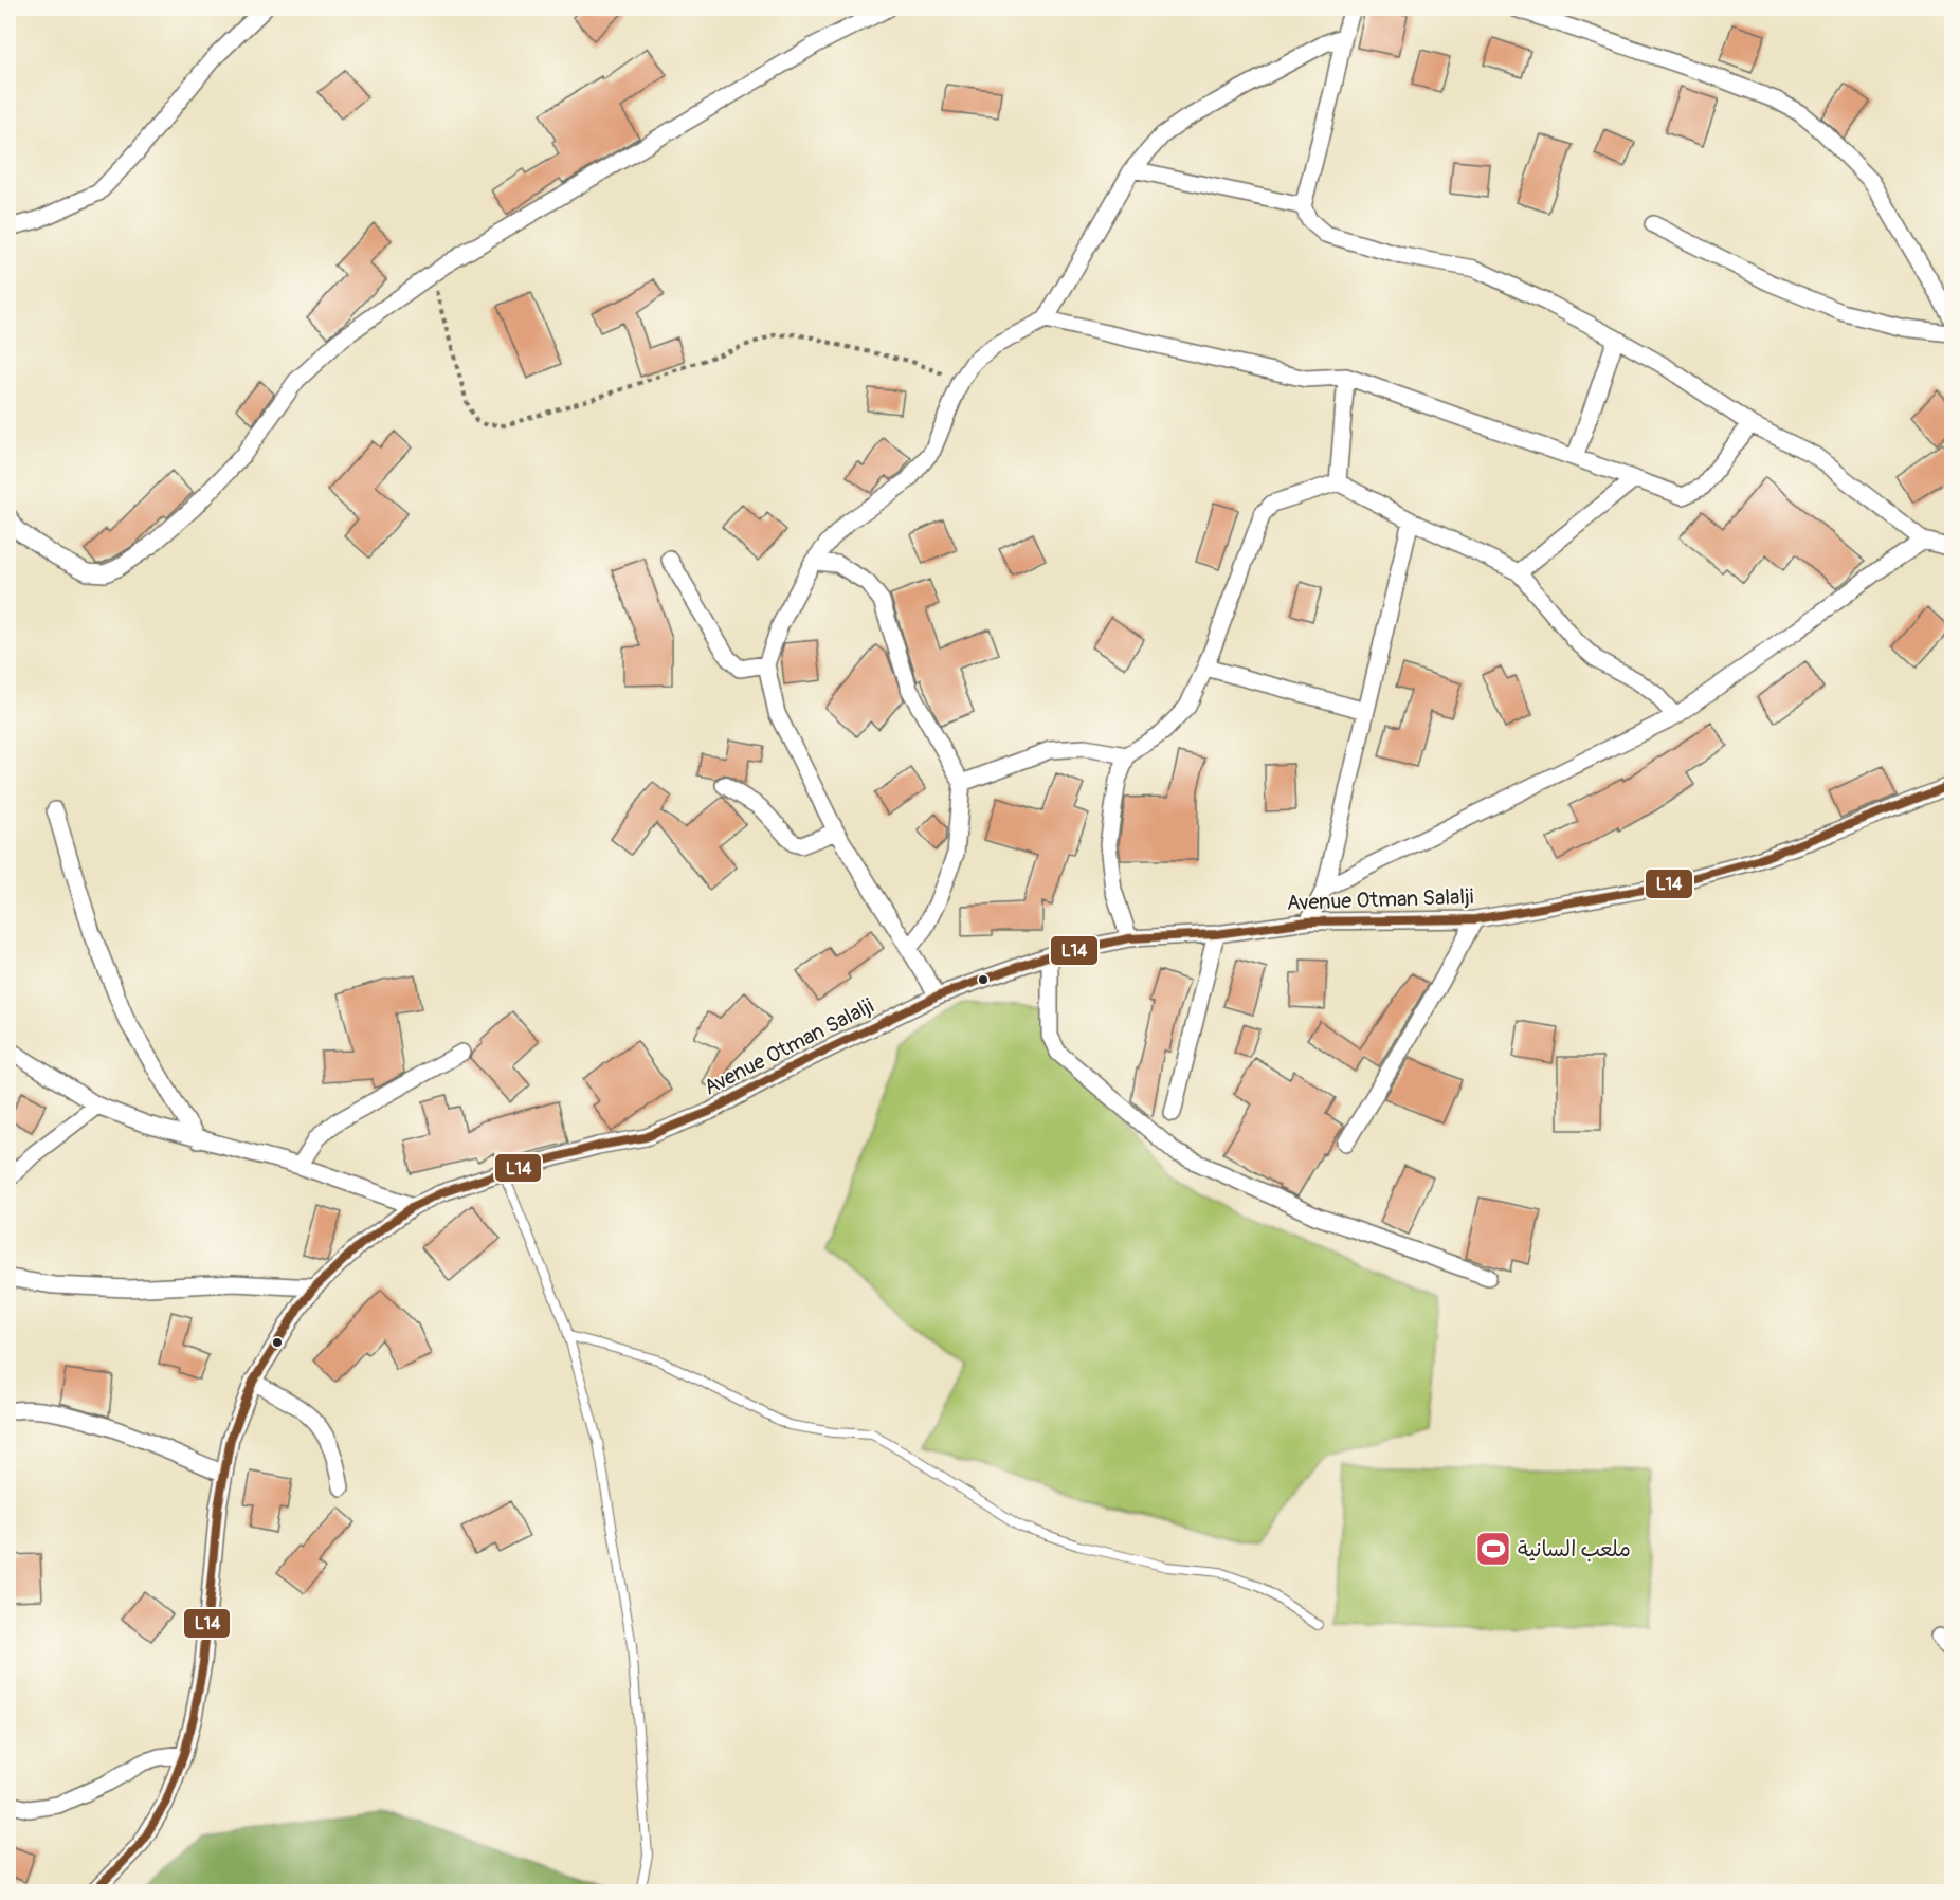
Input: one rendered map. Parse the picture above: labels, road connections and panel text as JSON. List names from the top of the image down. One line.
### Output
{"streets":{"street":["Avenue Otman Salalji"]},"places":{"sports":["ملعب السانية"]},"lines":["transit line L14"]}
